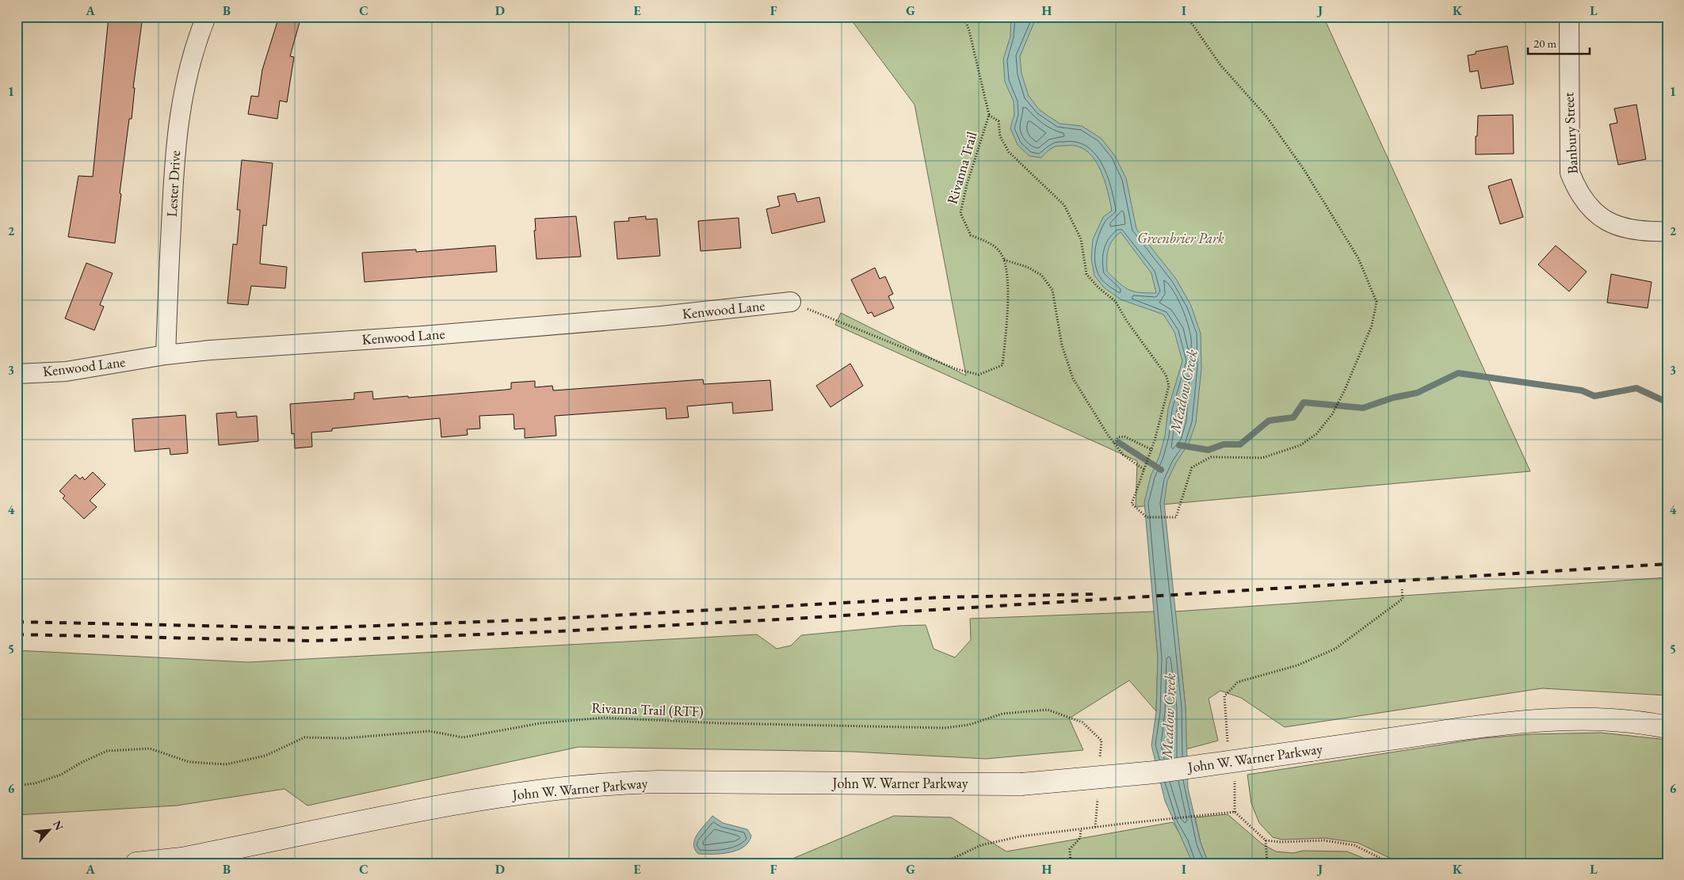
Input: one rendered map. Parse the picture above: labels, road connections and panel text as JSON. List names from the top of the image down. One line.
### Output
{"streets":{"main road":["John W. Warner Parkway"],"street":["Banbury Street","Lester Drive","Kenwood Lane"],"path":["Rivanna Trail","Rivanna Trail (RTF)"]},"crossings":[["Rivanna Trail","Kenwood Lane"],["Lester Drive","Kenwood Lane"]],"water":["Meadow Creek"],"parks":["Greenbrier Park"],"scale_bar":"20 m","north":"top right","grid":{"columns":["A","B","C","D","E","F","G","H","I","J","K","L"],"rows":["1","2","3","4","5","6"]}}
